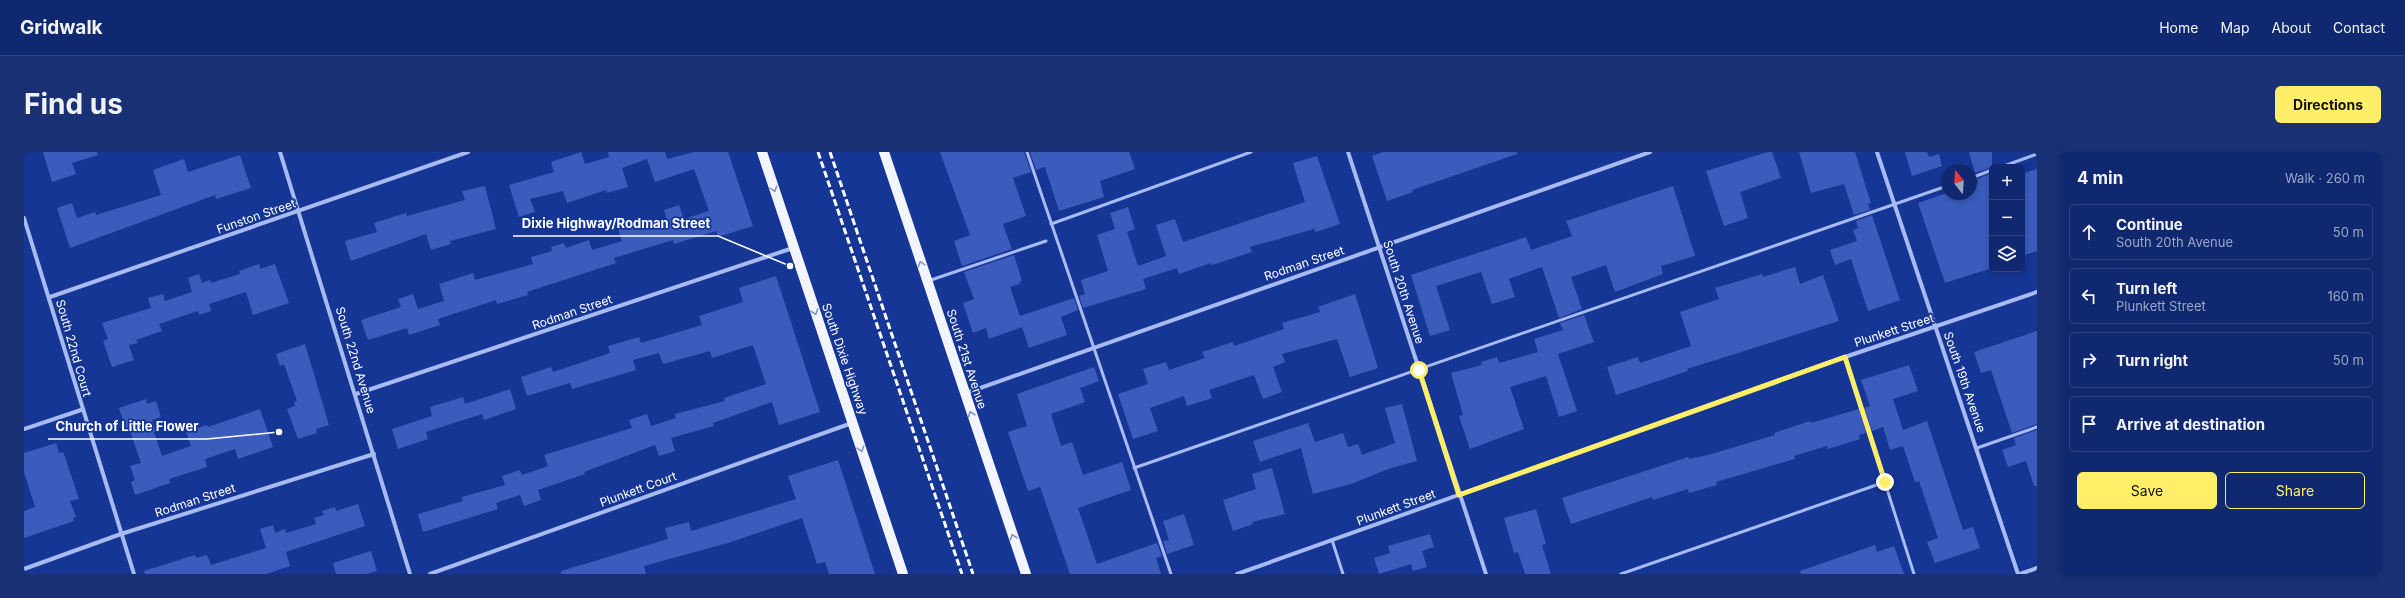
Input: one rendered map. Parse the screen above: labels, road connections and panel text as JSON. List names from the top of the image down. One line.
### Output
{"streets":{"main road":["South Dixie Highway","South 21st Avenue"],"street":["Funston Street","Rodman Street","South 20th Avenue","Plunkett Street","South 22nd Court","South 22nd Avenue","South 19th Avenue","Plunkett Court"]},"crossings":[["Funston Street","South 22nd Court"],["Funston Street","South 22nd Avenue"],["Rodman Street","South 20th Avenue"],["Rodman Street","South 22nd Court"],["Rodman Street","South Dixie Highway"],["Rodman Street","South 21st Avenue"],["Rodman Street","South 22nd Avenue"],["South 20th Avenue","Plunkett Street"],["Plunkett Street","South 19th Avenue"],["South Dixie Highway","Plunkett Court"]],"one_way":["South Dixie Highway","South 21st Avenue"],"places":["Dixie Highway/Rodman Street","Church of Little Flower"],"north":"top","page":{"header":"Gridwalk","nav":["Home","Map","About","Contact"],"buttons":["Directions",["Save","Share"]],"title":"Find us","heading":["4 min","Walk · 260 m"],"map_buttons":["+","−"],"list":[["Continue","South 20th Avenue","50 m"],["Turn left","Plunkett Street","160 m"],["Turn right","50 m"],"Arrive at destination"]}}
